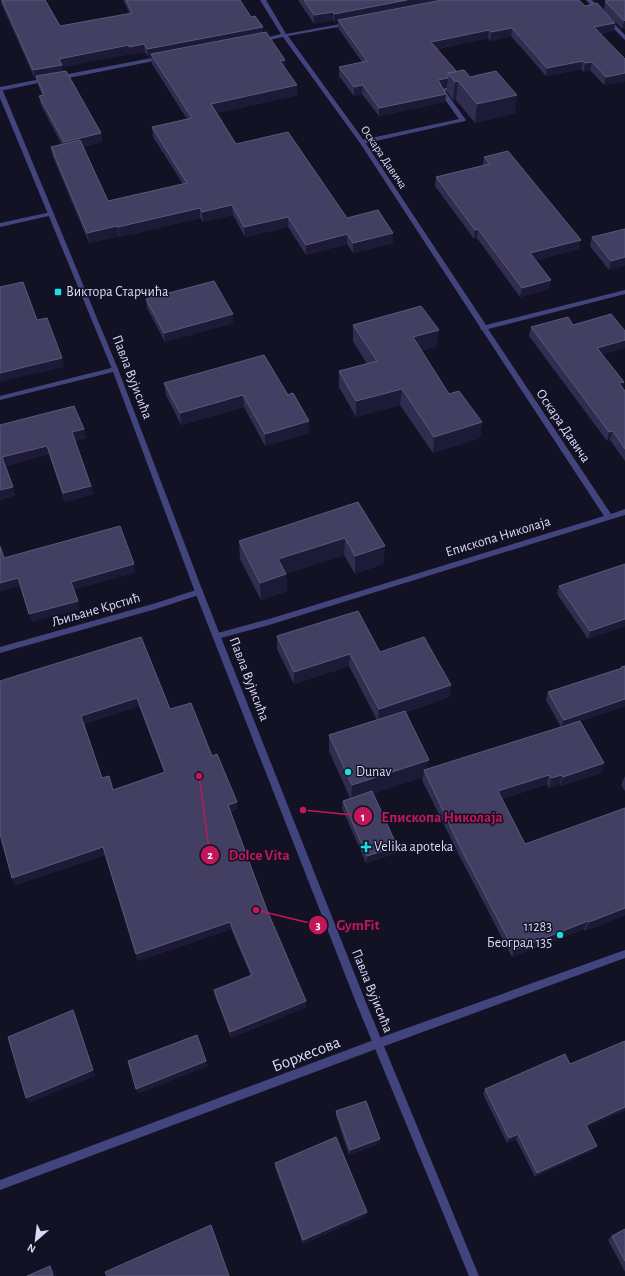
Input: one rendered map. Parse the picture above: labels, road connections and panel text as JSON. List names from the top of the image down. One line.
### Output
{"streets":{"street":["Оскара Давича","Павла Вујисића","Епископа Николаја","Љиљане Крстић","Борхесова"]},"crossings":[["Оскара Давича","Епископа Николаја"],["Павла Вујисића","Епископа Николаја"],["Павла Вујисића","Љиљане Крстић"],["Павла Вујисића","Борхесова"]],"places":{"transit":["Виктора Старчића"],"other":["Dunav","Dolce Vita","Епископа Николаја","GymFit","11283 Београд 135"],"health":["Velika apoteka"]},"north":"bottom left"}
